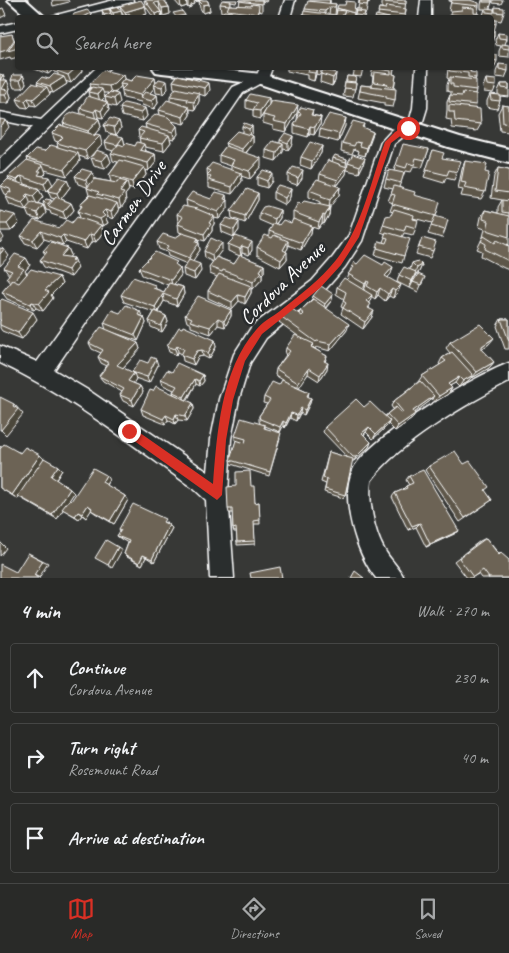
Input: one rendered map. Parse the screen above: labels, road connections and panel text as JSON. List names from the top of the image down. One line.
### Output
{"streets":{"street":["Carmen Drive","Cordova Avenue"]},"page":{"search":"Search here","heading":["4 min","Walk · 270 m"],"list":[["Continue","Cordova Avenue","230 m"],["Turn right","Rosemount Road","40 m"],"Arrive at destination"],"nav":["Map","Directions","Saved"]}}
